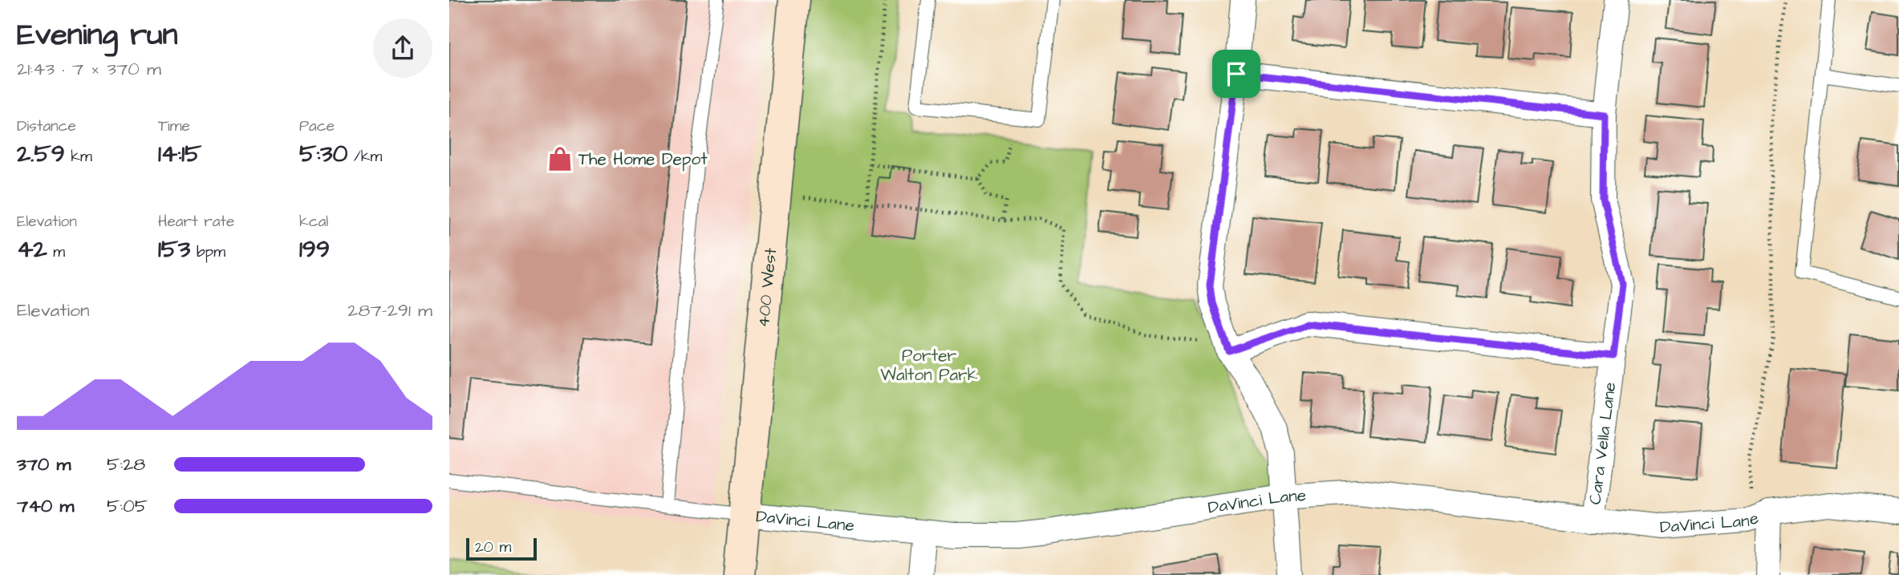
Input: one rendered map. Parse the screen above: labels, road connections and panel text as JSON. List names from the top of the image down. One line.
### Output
{"streets":{"main road":["400 West"],"street":["Cara Vella Lane","DaVinci Lane"]},"crossings":[["400 West","DaVinci Lane"],["Cara Vella Lane","DaVinci Lane"]],"parks":["Porter Walton Park"],"places":{"shop":["The Home Depot"]},"scale_bar":"20 m","page":{"heading":["Evening run","21:43 · 7 × 370 m"],"stats":[["Distance","2.59 km"],["Time","14:15"],["Pace","5:30 /km"],["Elevation","42 m"],["Heart rate","153 bpm"],["kcal","199"]],"chart":["Elevation","287–291 m"],"list":[{"name":"370 m","note":"5:28"},{"name":"740 m","note":"5:05"}],"scale":"20 m"}}
